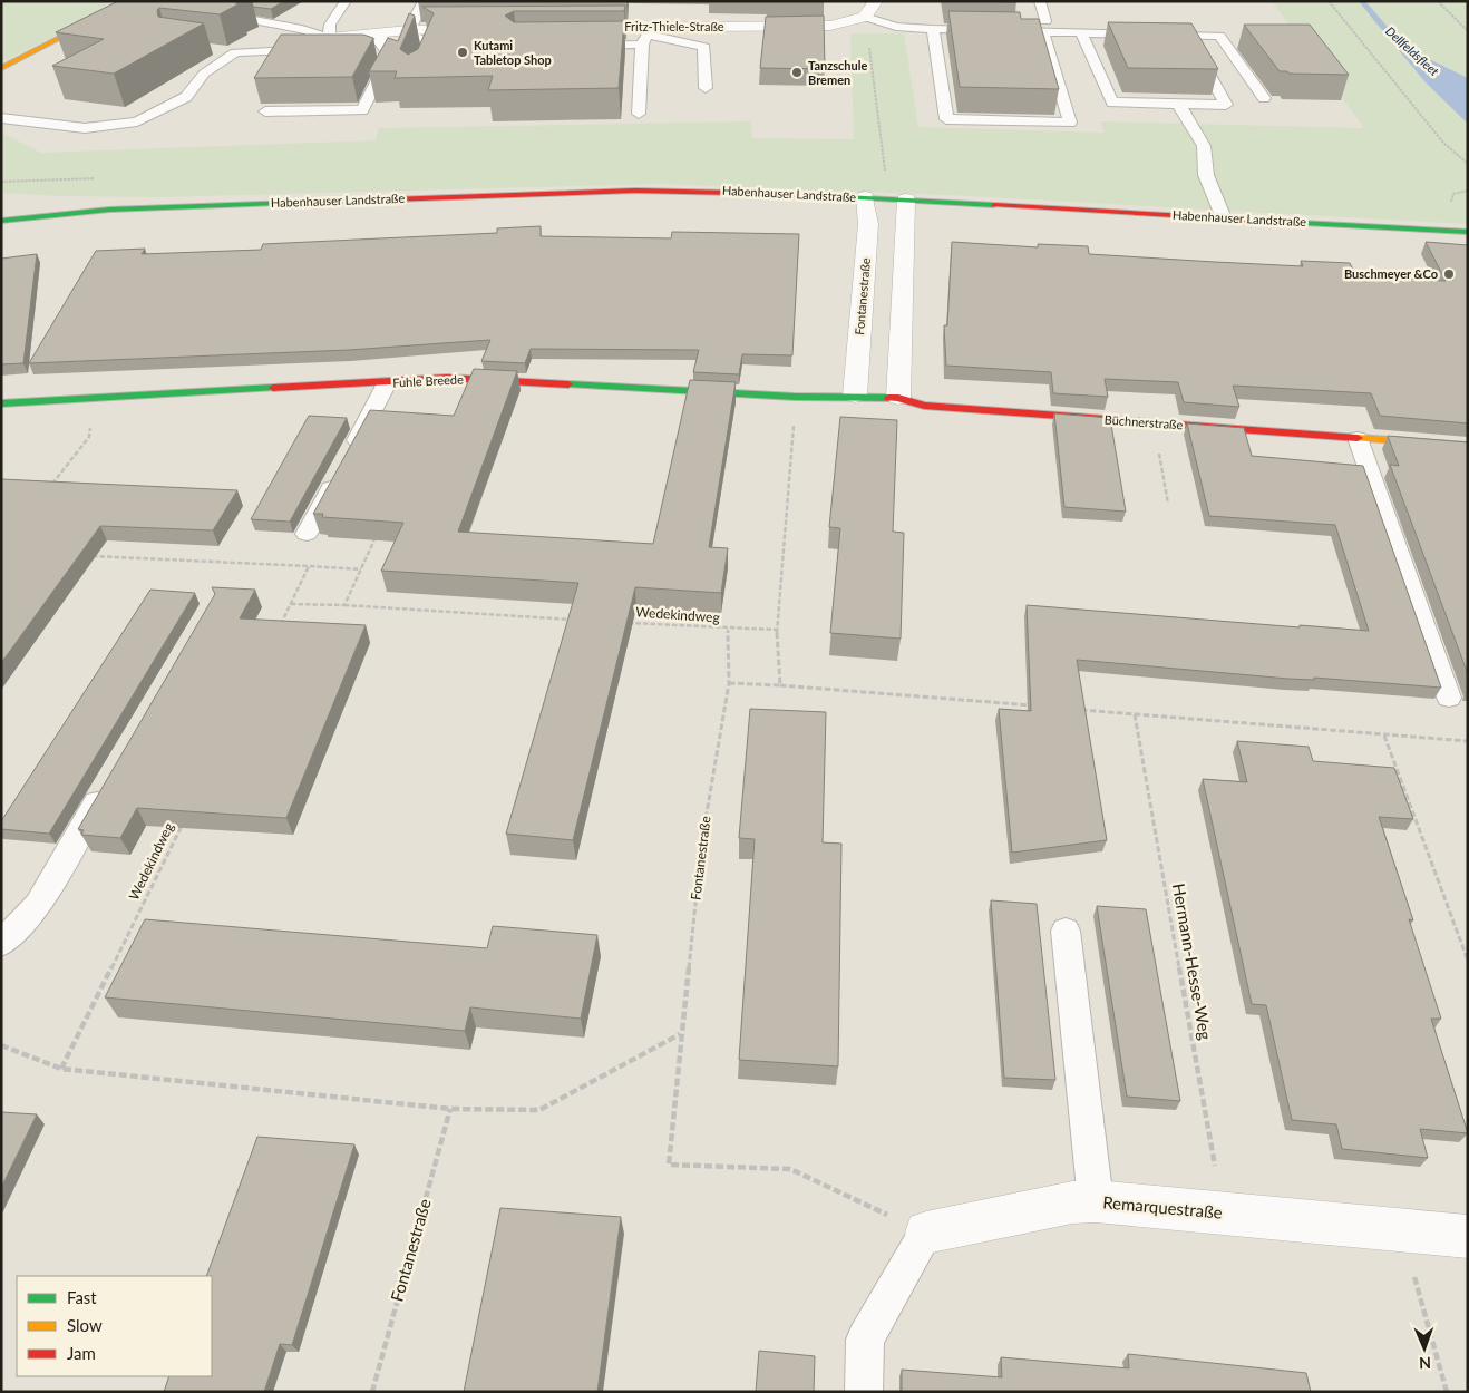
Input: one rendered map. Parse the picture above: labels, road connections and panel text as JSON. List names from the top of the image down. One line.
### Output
{"streets":{"street":["Fritz-Thiele-Straße","Habenhauser Landstraße","Fontanestraße","Fuhle Breede","Büchnerstraße","Remarquestraße"],"path":["Wedekindweg","Hermann-Hesse-Weg"]},"crossings":[["Habenhauser Landstraße","Fontanestraße"],["Fontanestraße","Fuhle Breede"],["Fontanestraße","Büchnerstraße"],["Fontanestraße","Wedekindweg"],["Fontanestraße","Remarquestraße"],["Fuhle Breede","Büchnerstraße"],["Hermann-Hesse-Weg","Remarquestraße"]],"water":["Dellfeldsfleet"],"places":["Kutami Tabletop Shop","Tanzschule Bremen","Buschmeyer &Co"],"legend":["Fast","Slow","Jam"],"north":"bottom"}
